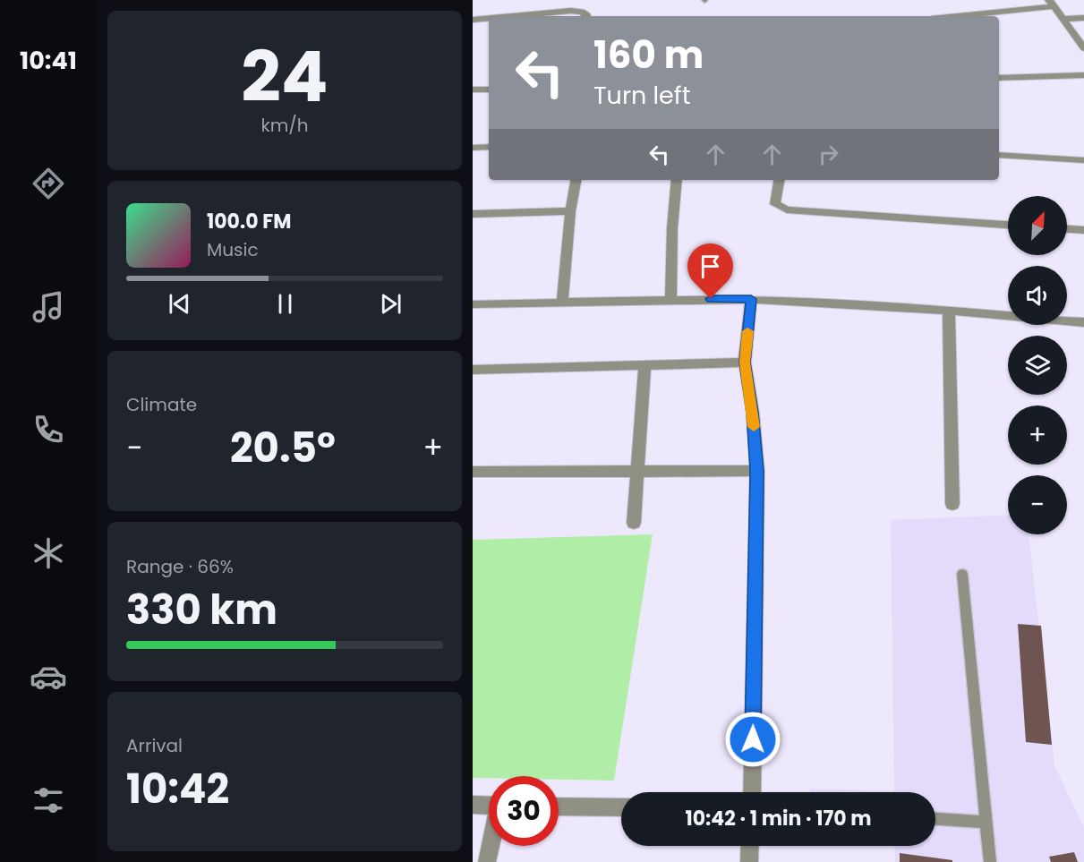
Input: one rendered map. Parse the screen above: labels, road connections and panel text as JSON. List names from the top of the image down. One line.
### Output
{"north":"top right","page":{"tabs":"10:41","tile":[["24","km/h"],"Climate",["Range · 66%","330 km"],["Arrival","10:42"]],"turn":["160 m","Turn left"],"map_buttons":["+","−"],"song":["100.0 FM","Music"],"heat":["−","20.5°","+"],"limit":"30","trip":"10:42 · 1 min · 170 m"}}
